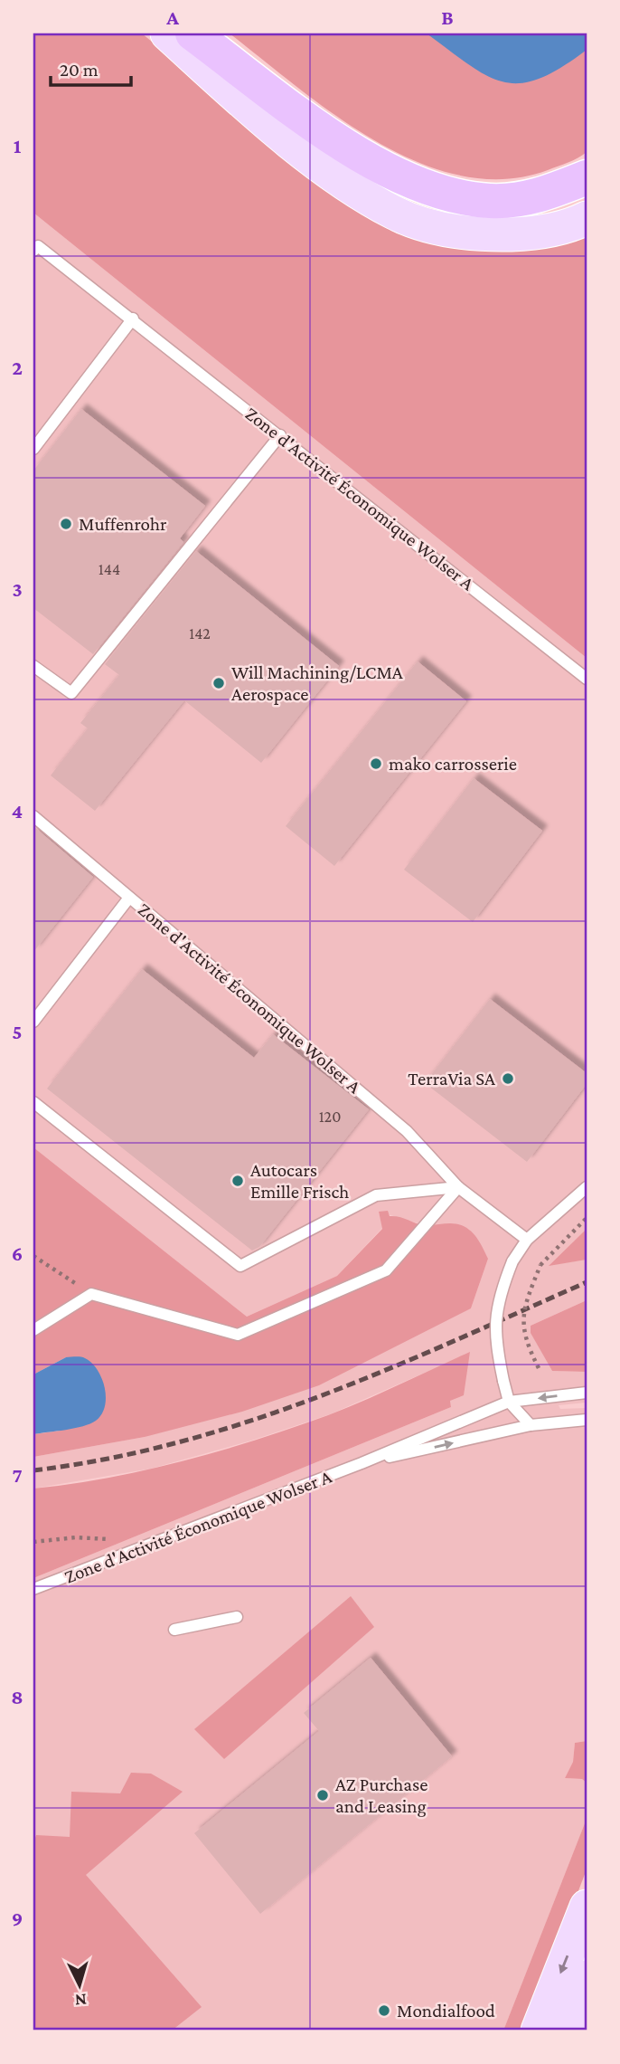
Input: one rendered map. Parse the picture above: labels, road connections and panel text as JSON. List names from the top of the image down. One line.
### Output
{"streets":{"lane":["Zone d'Activité Économique Wolser A"]},"places":["Muffenrohr","Will Machining/LCMA Aerospace","mako carrosserie","TerraVia SA","Autocars Emille Frisch","AZ Purchase and Leasing","Mondialfood"],"house_numbers":["144","142","120"],"scale_bar":"20 m","north":"bottom","grid":{"columns":["A","B"],"rows":["1","2","3","4","5","6","7","8","9"]}}
